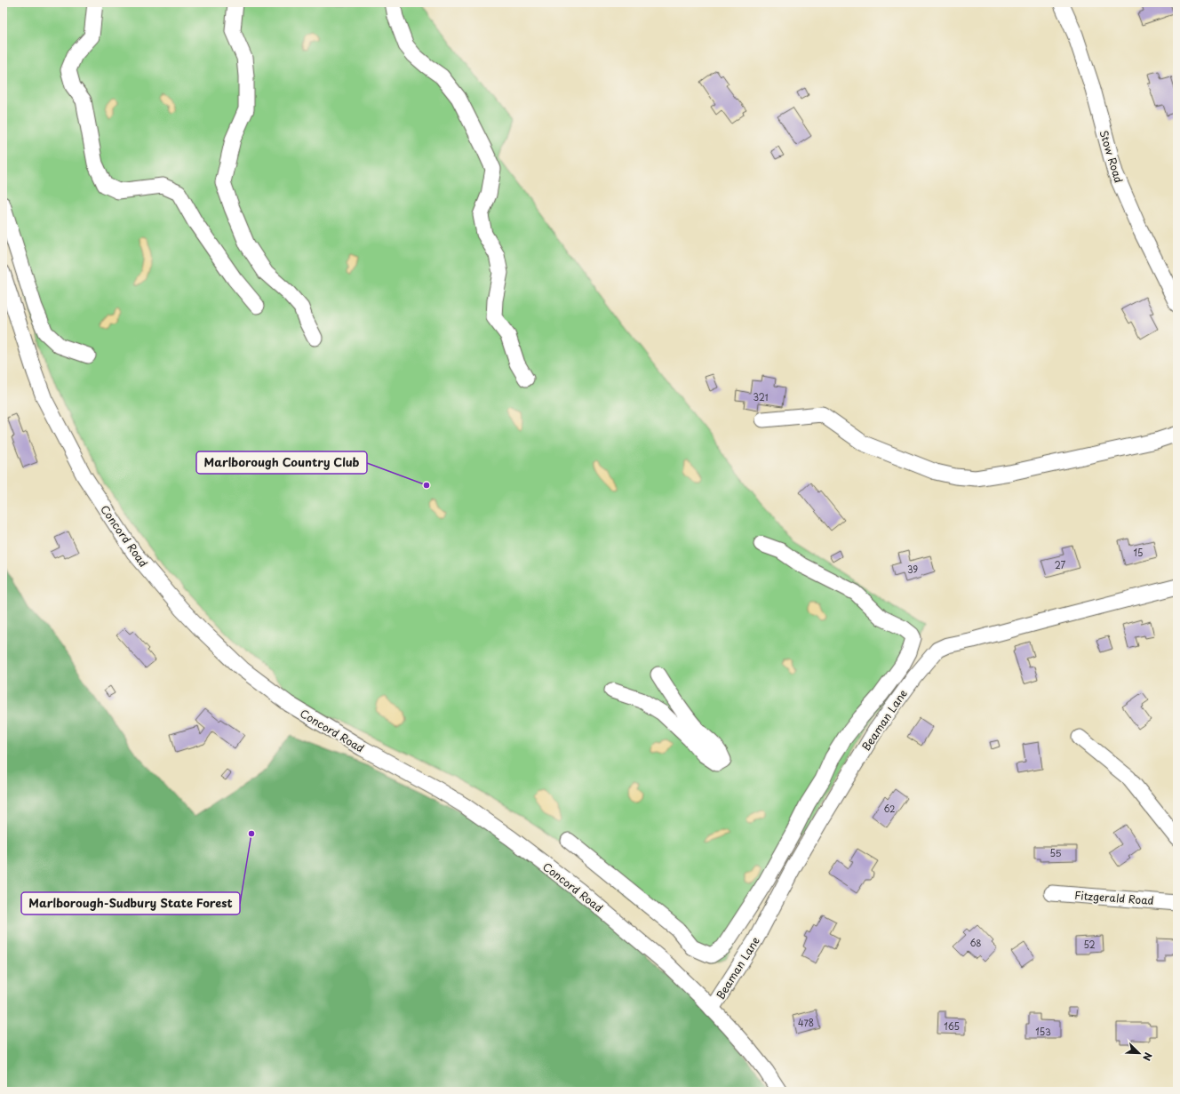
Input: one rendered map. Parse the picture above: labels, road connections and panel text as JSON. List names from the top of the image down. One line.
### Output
{"streets":{"street":["Stow Road","Concord Road","Beaman Lane","Fitzgerald Road"]},"crossings":[["Concord Road","Beaman Lane"]],"places":["Marlborough Country Club","Marlborough-Sudbury State Forest"],"house_numbers":["321","15","27","39","62","55","68","52","478","165","153"],"north":"bottom right"}
